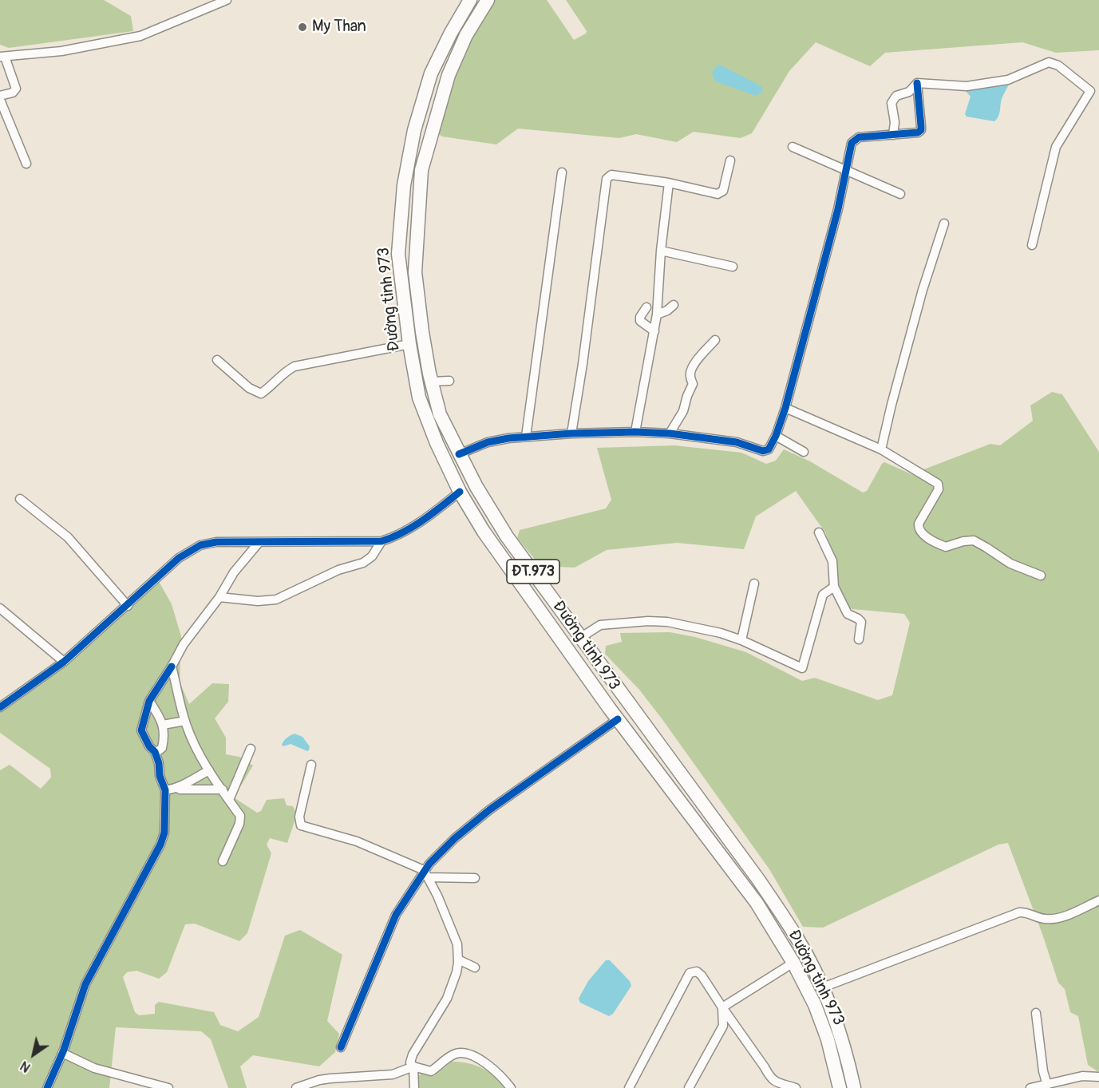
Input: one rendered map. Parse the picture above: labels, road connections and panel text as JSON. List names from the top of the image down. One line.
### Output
{"streets":{"main road":["Đường tỉnh 973","ĐT.973"]},"places":["My Than"],"north":"bottom left"}
